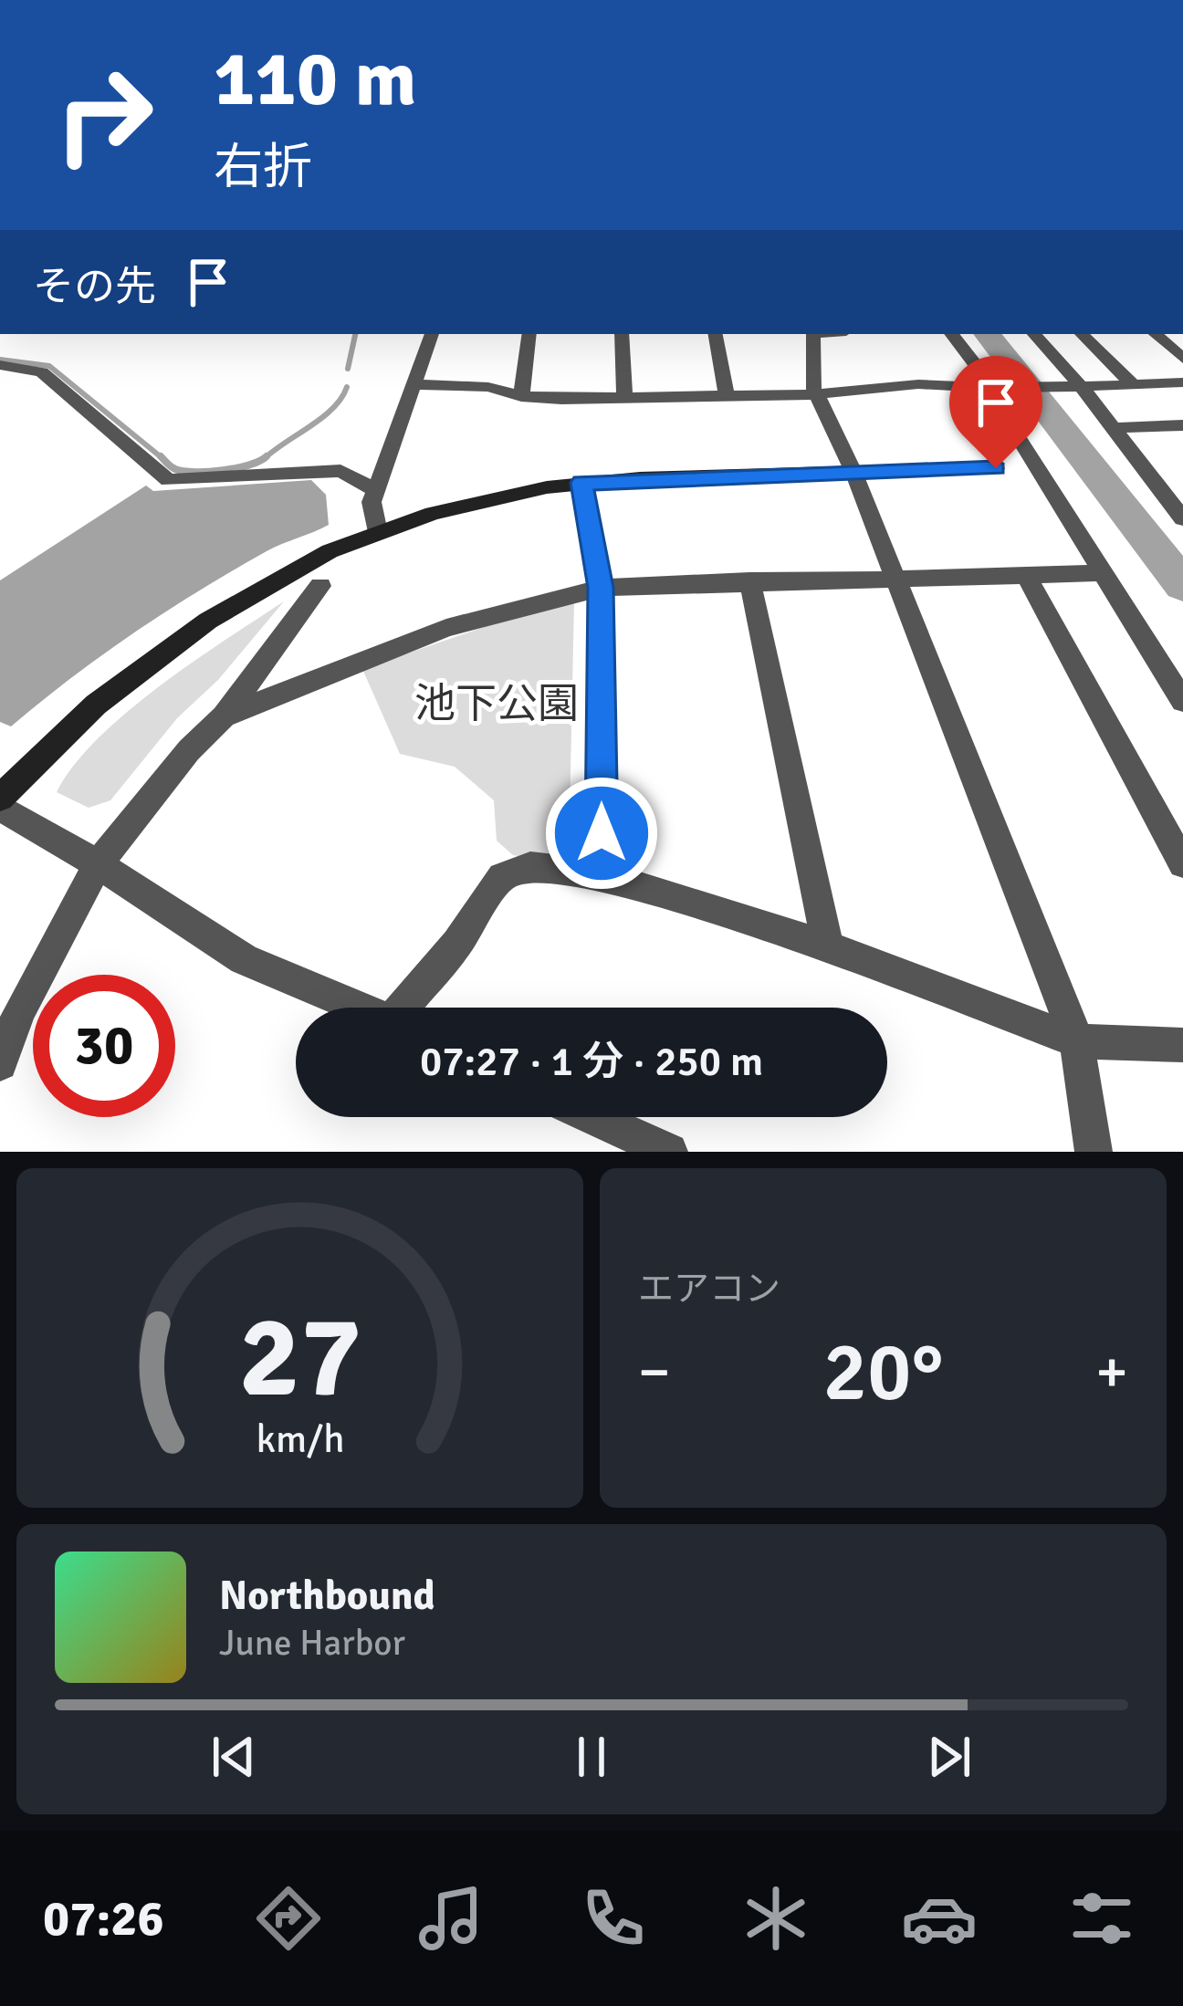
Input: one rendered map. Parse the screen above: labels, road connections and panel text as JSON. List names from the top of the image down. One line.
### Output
{"parks":["池下公園"],"page":{"turn":["110 m","右折"],"then":"その先","limit":"30","trip":"07:27 · 1 分 · 250 m","tile":"エアコン","heat":["−","20°","+"],"song":["Northbound","June Harbor"],"tabs":"07:26","gauge":["27","km/h"]}}
